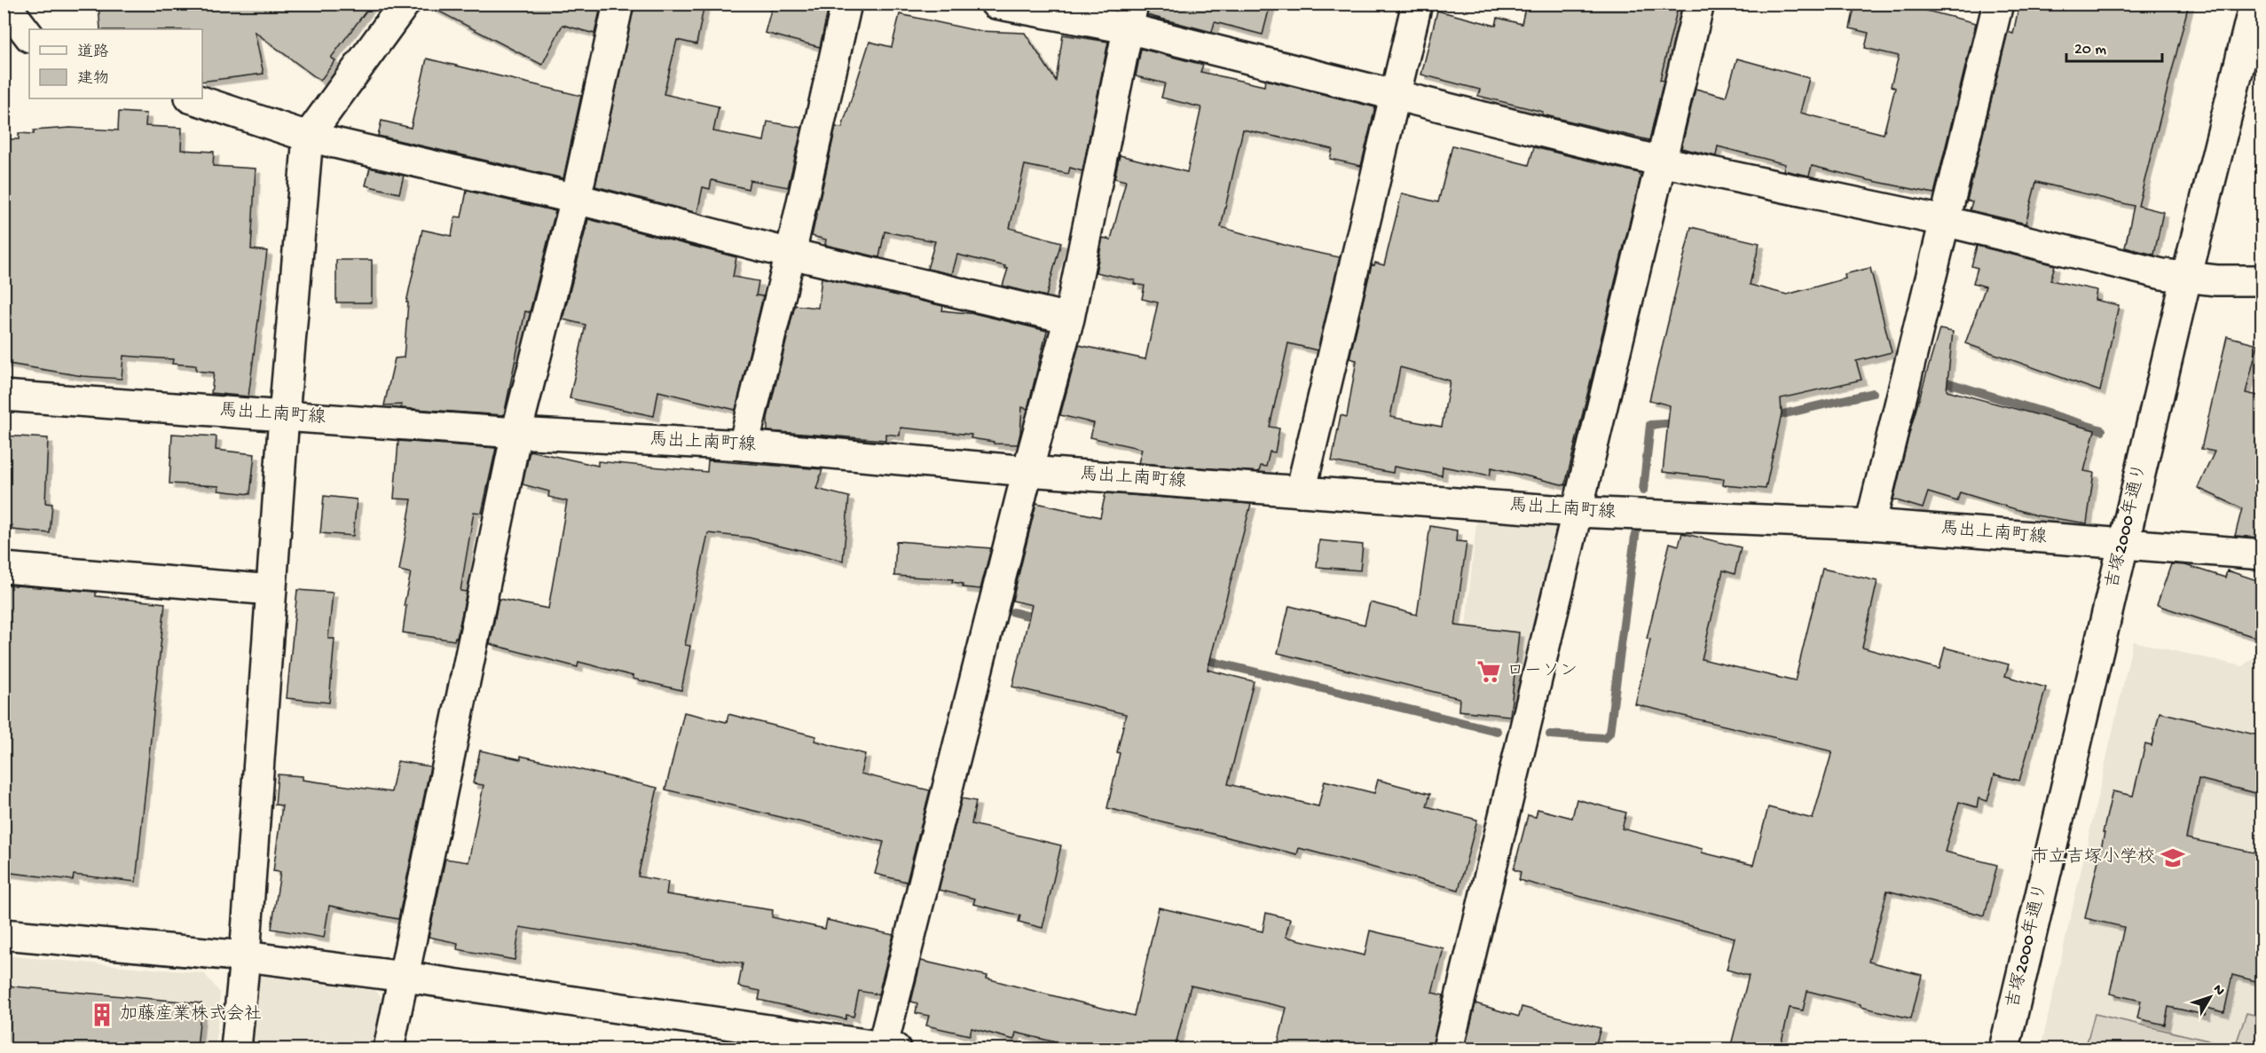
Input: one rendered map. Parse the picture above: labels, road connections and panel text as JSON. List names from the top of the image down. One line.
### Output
{"streets":{"street":["馬出上南町線","吉塚2000年通り"]},"crossings":[["馬出上南町線","吉塚2000年通り"]],"places":{"supermarket":["ローソン"],"school or university":["市立吉塚小学校"],"building":["加藤産業株式会社"]},"legend":["道路","建物"],"scale_bar":"20 m","north":"top right"}
